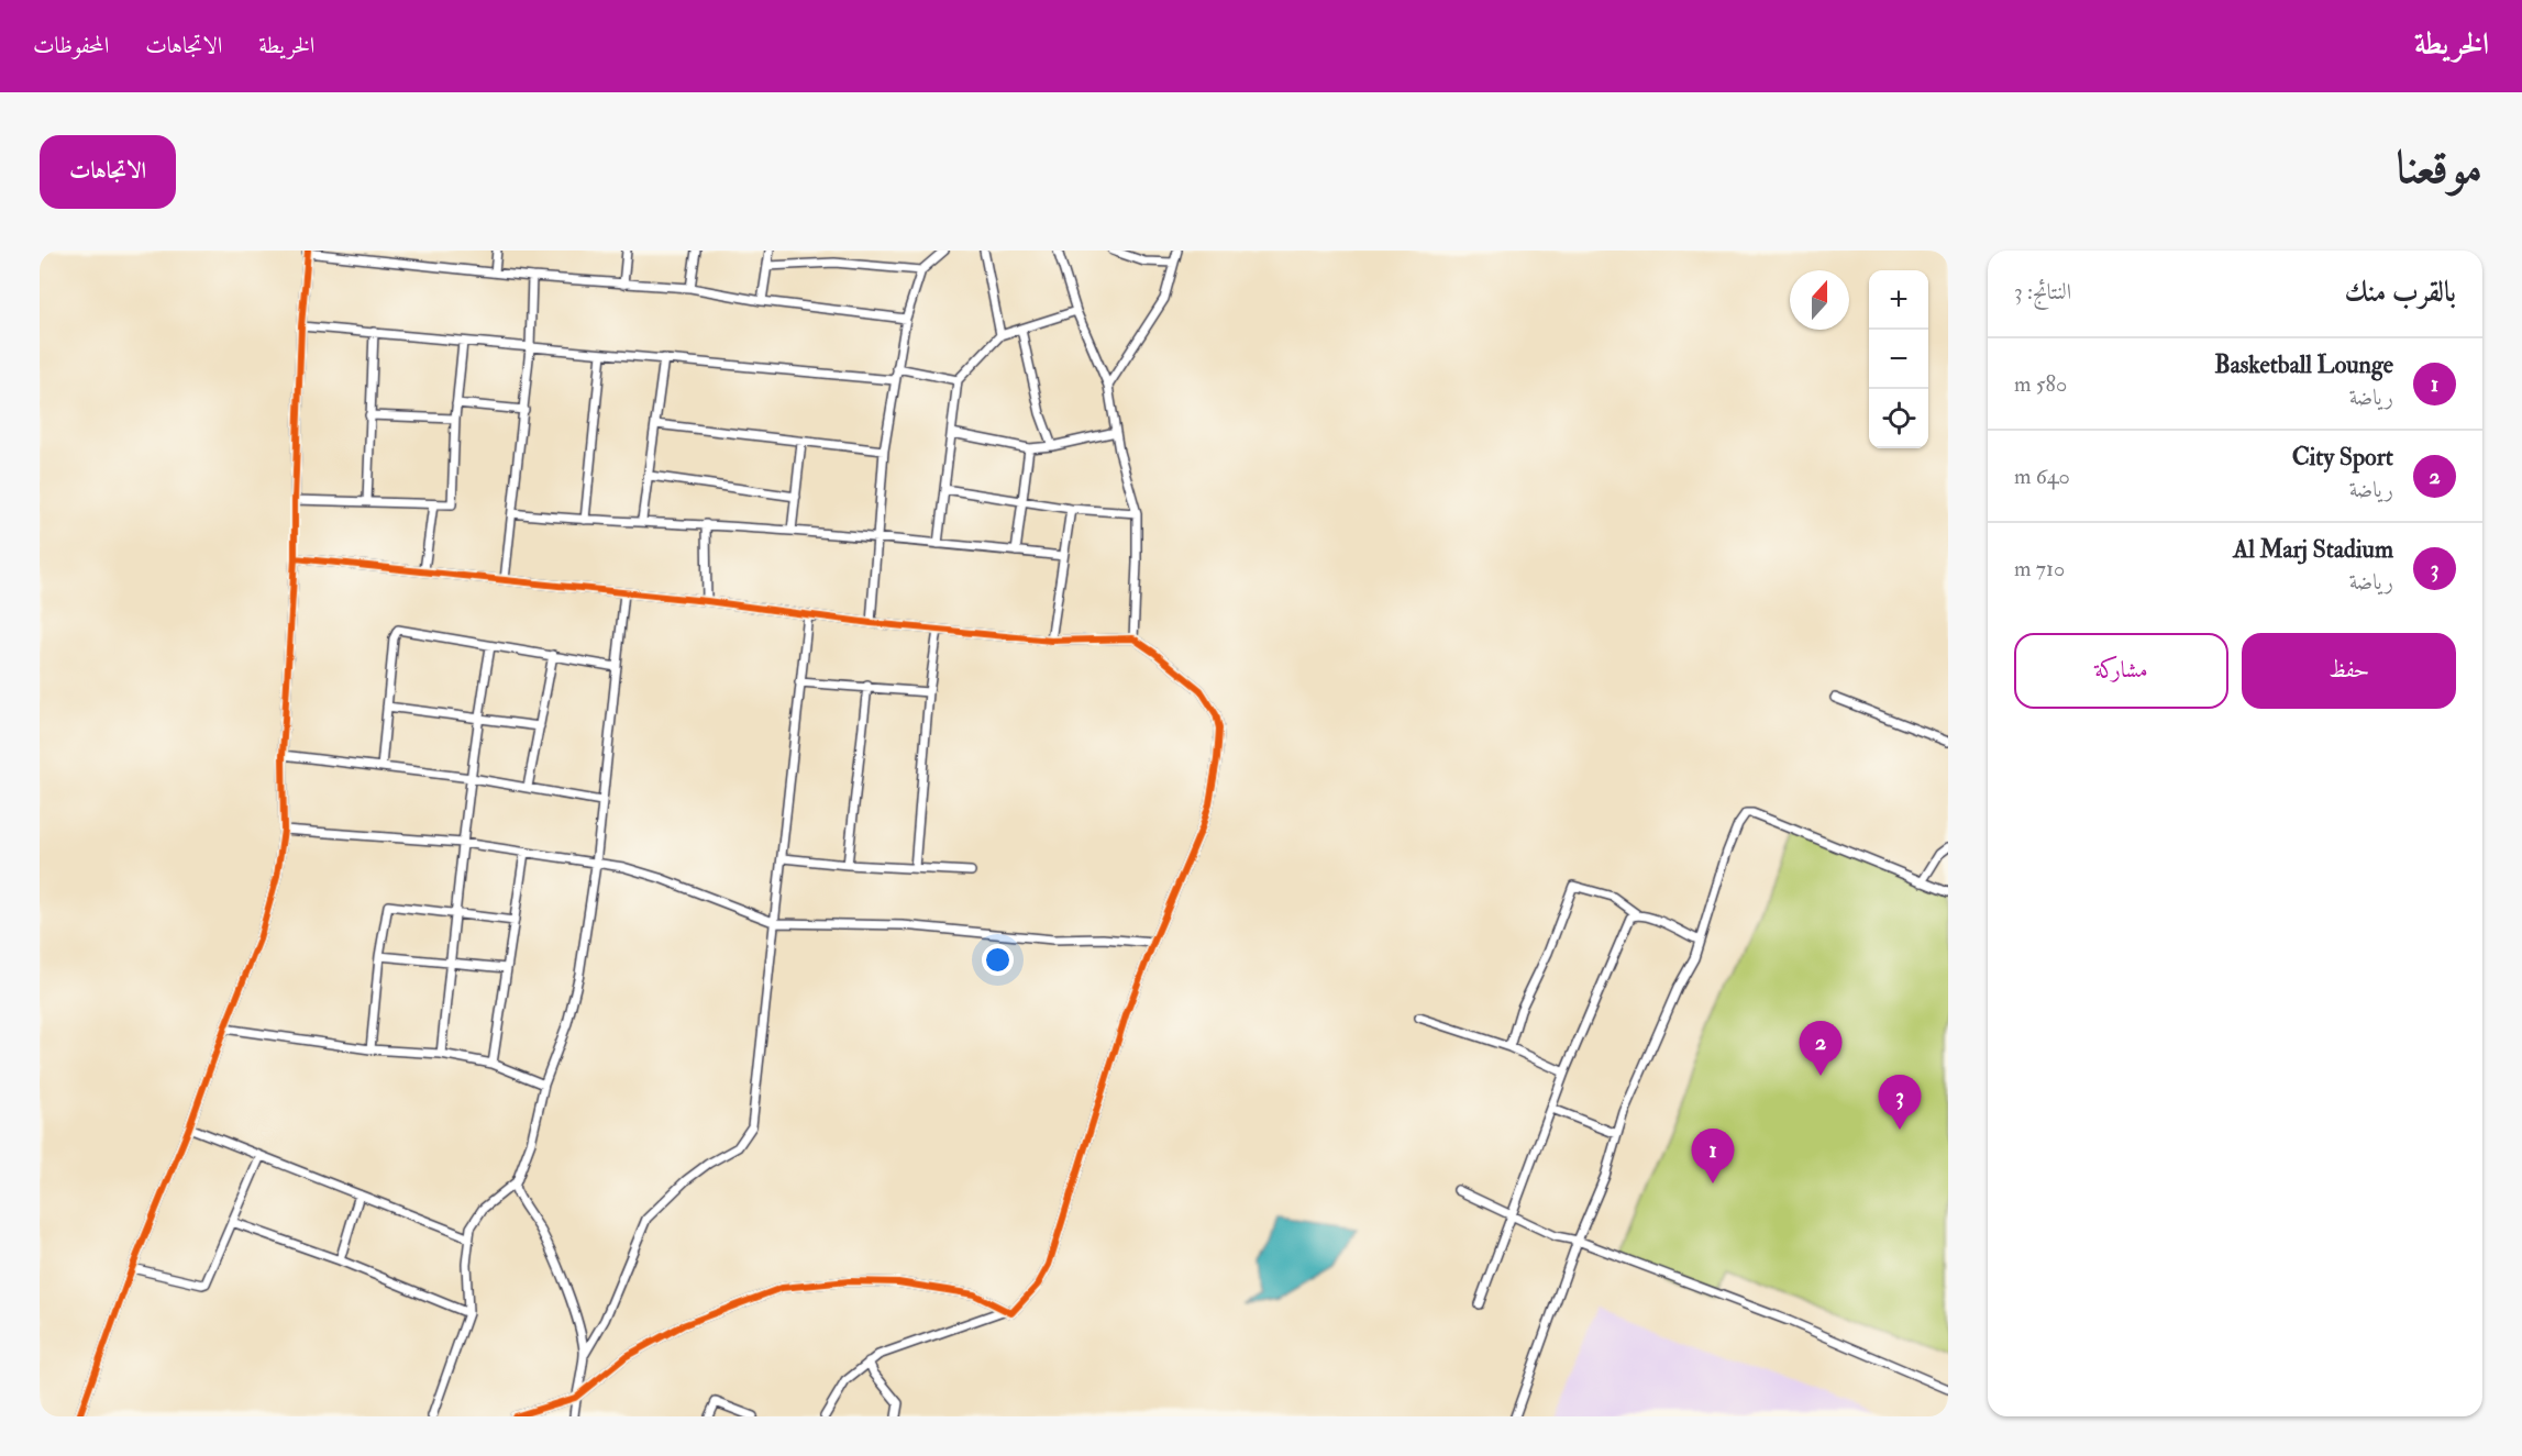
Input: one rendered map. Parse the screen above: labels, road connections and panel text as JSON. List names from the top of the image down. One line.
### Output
{"north":"top","page":{"header":"الخريطة","nav":["الخريطة","الاتجاهات","المحفوظات"],"title":"موقعنا","buttons":["الاتجاهات",["حفظ","مشاركة"]],"heading":["بالقرب منك","النتائج: 3"],"map_buttons":["+","−"],"list":[{"mark":"1","name":"Basketball Lounge","note":"رياضة","value":"580 m"},{"mark":"2","name":"City Sport","note":"رياضة","value":"640 m"},{"mark":"3","name":"Al Marj Stadium","note":"رياضة","value":"710 m"}],"pins":["2","3","1"]}}
